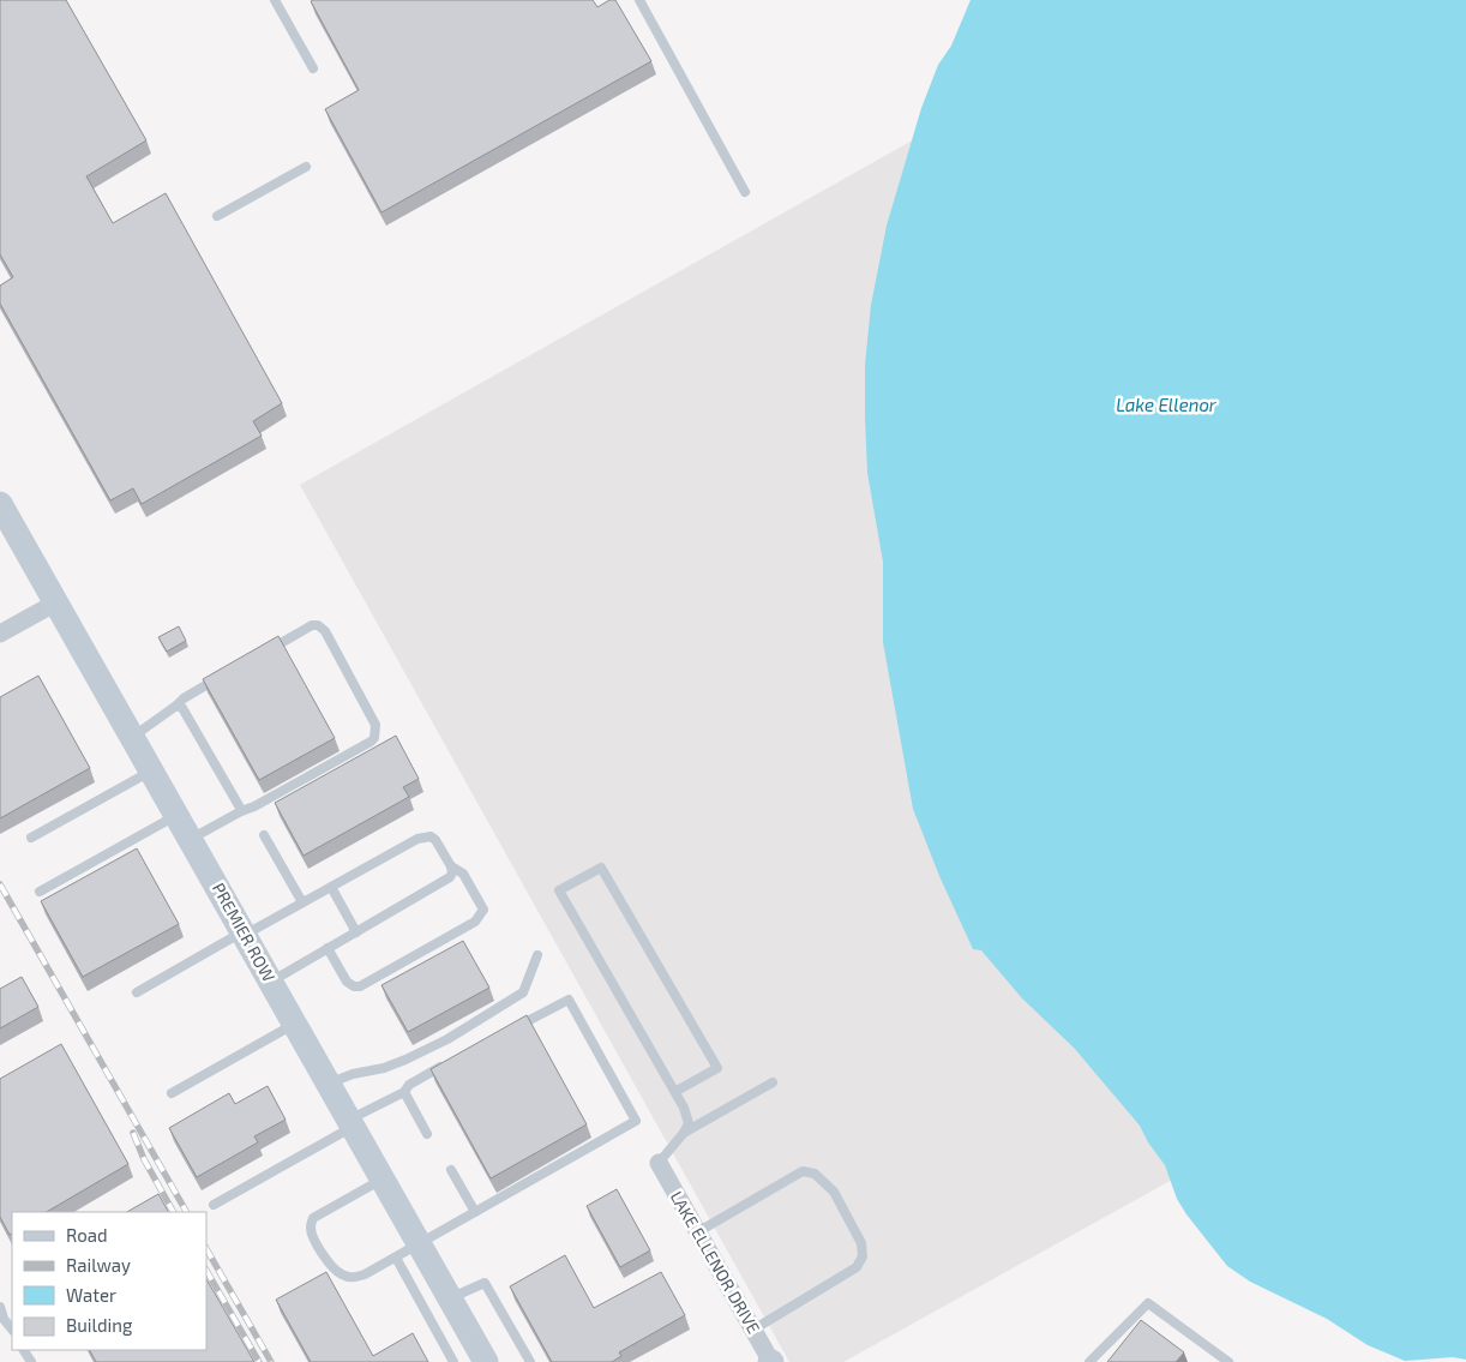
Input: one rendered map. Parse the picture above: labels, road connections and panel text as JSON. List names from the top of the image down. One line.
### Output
{"streets":{"street":["PREMIER ROW","LAKE ELLENOR DRIVE"]},"water":["Lake Ellenor"],"legend":["Road","Railway","Water","Building"]}
